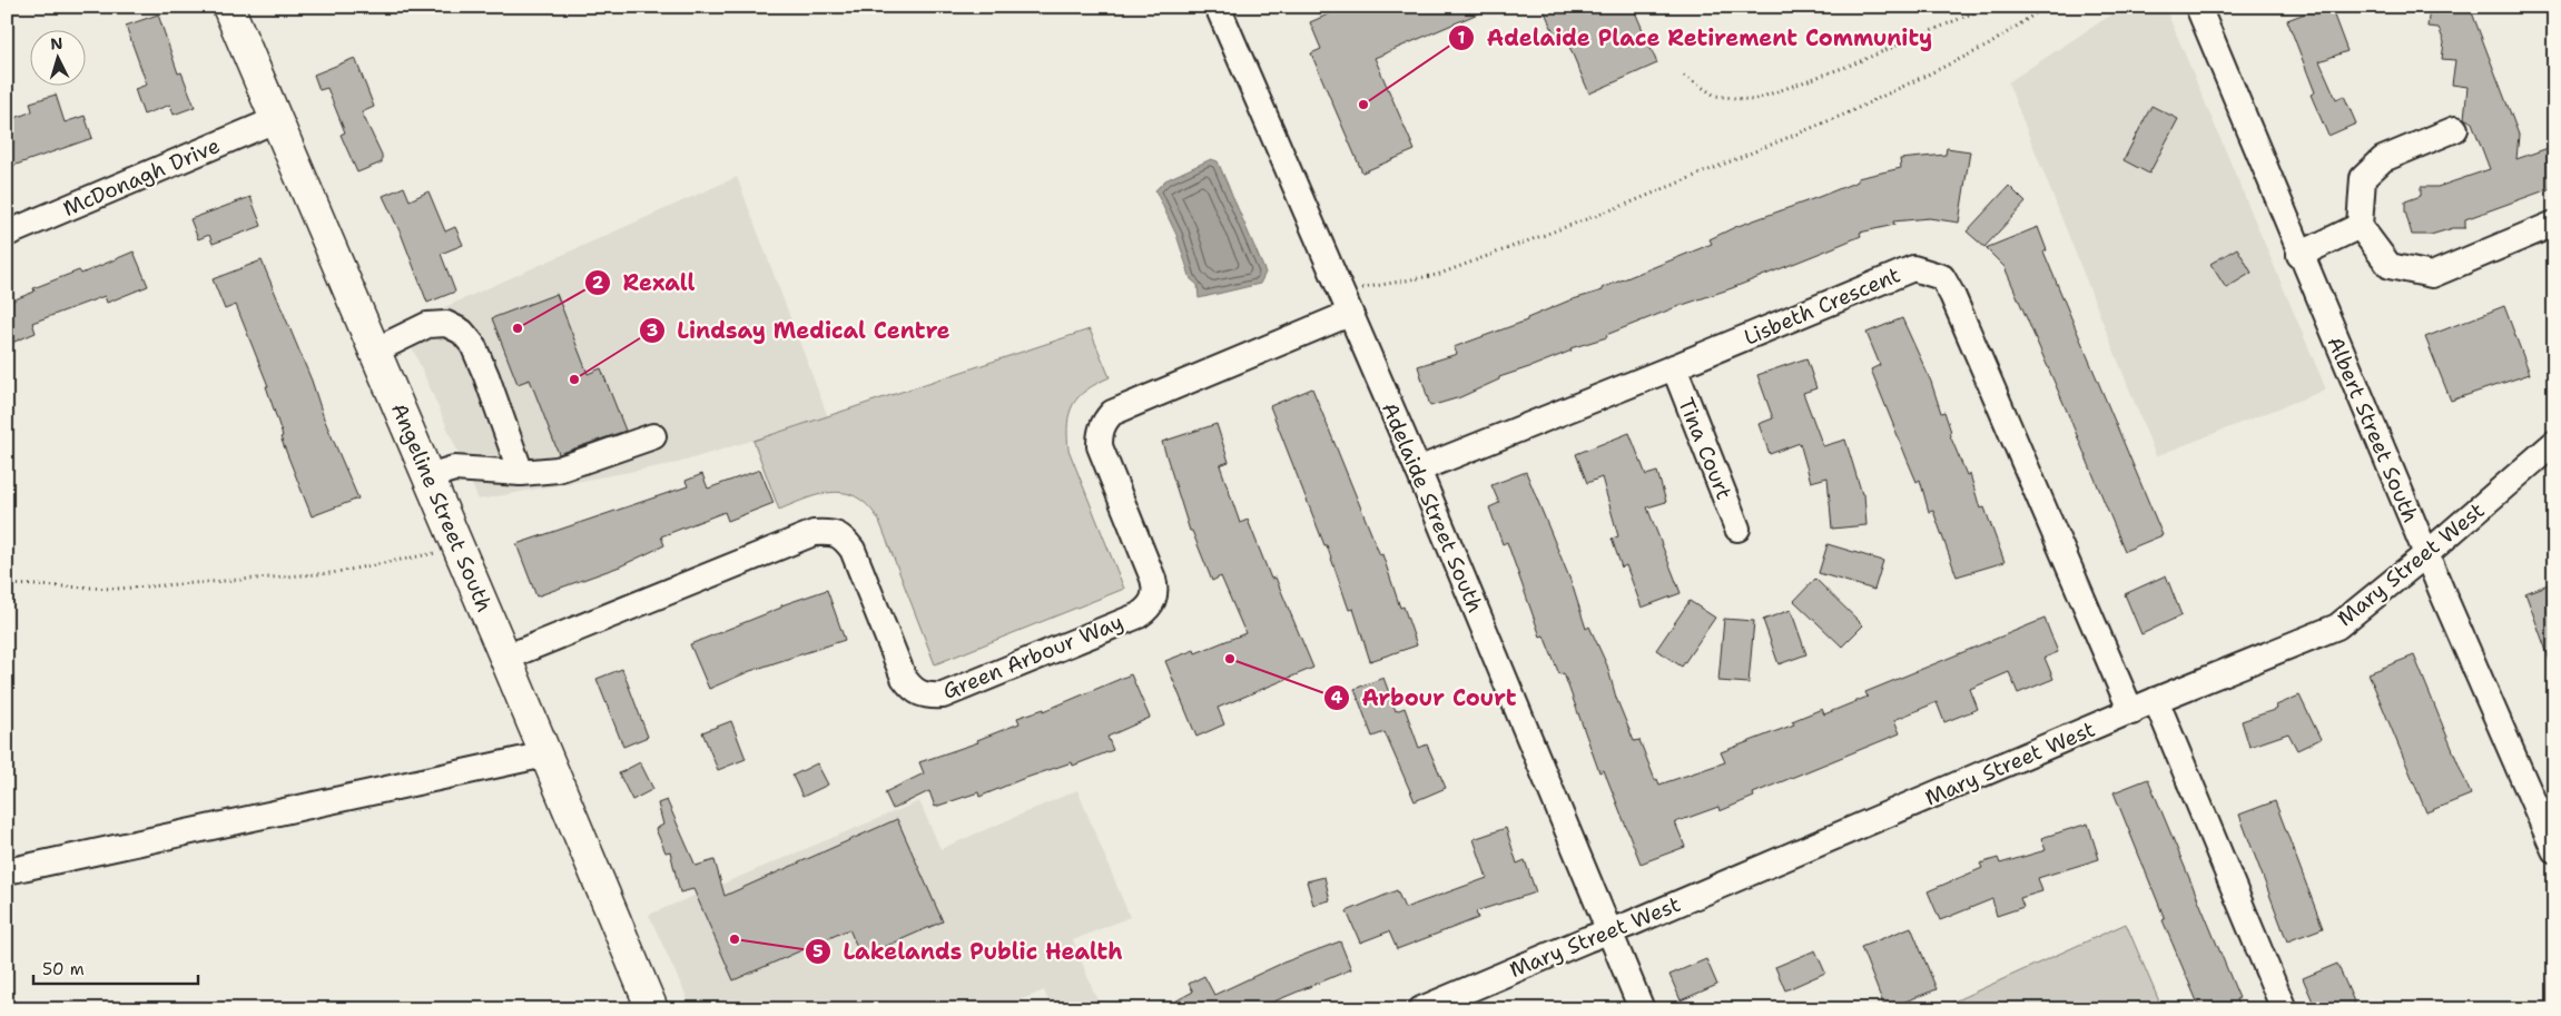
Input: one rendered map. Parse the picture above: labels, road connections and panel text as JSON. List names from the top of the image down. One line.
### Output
{"streets":{"main road":["Angeline Street South"],"street":["McDonagh Drive","Lisbeth Crescent","Albert Street South","Tina Court","Adelaide Street South","Mary Street West","Green Arbour Way"]},"crossings":[["McDonagh Drive","Angeline Street South"],["Lisbeth Crescent","Tina Court"],["Lisbeth Crescent","Adelaide Street South"],["Lisbeth Crescent","Mary Street West"],["Albert Street South","Mary Street West"],["Angeline Street South","Green Arbour Way"],["Adelaide Street South","Mary Street West"],["Adelaide Street South","Green Arbour Way"]],"places":["Adelaide Place Retirement Community","Rexall","Lindsay Medical Centre","Arbour Court","Lakelands Public Health"],"scale_bar":"50 m","north":"top"}
